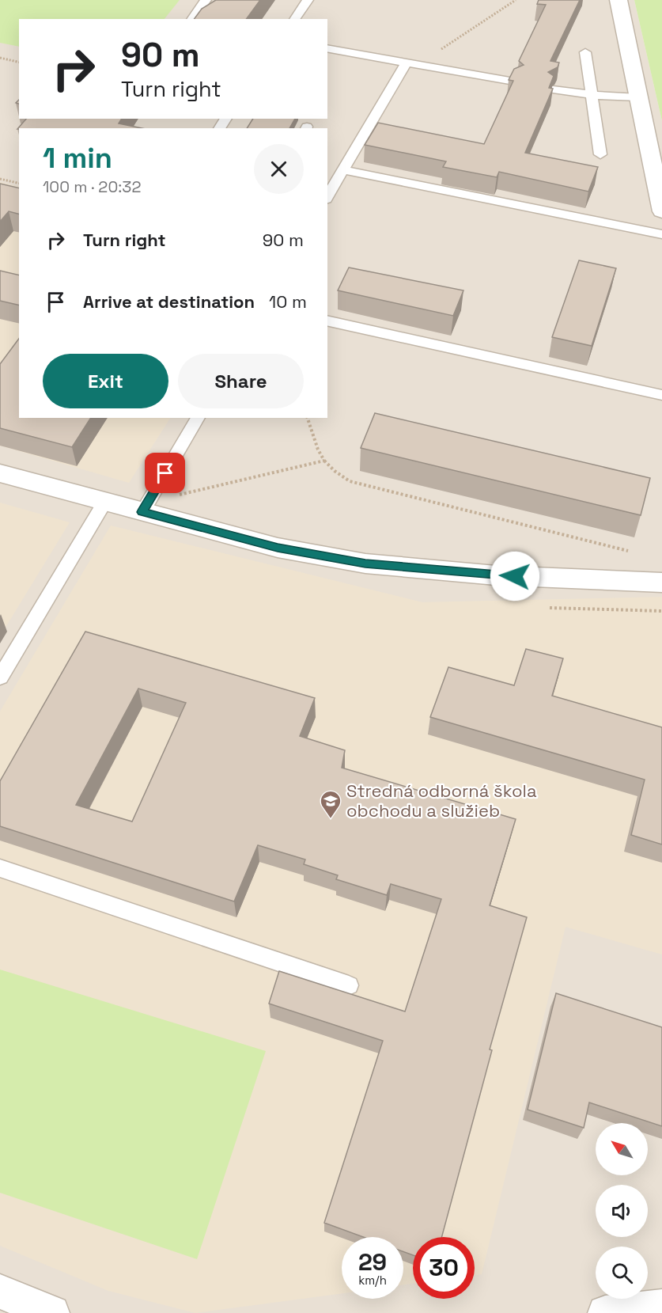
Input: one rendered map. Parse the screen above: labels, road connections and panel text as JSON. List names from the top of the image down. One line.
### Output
{"places":{"school or university":["Stredná odborná škola obchodu a služieb"]},"north":"top left","page":{"turn":["90 m","Turn right"],"heading":["1 min","100 m · 20:32"],"list":[{"name":"Turn right","value":"90 m"},{"name":"Arrive at destination","value":"10 m"}],"buttons":["Exit","Share"],"speed":"29 km/h","limit":"30"}}
